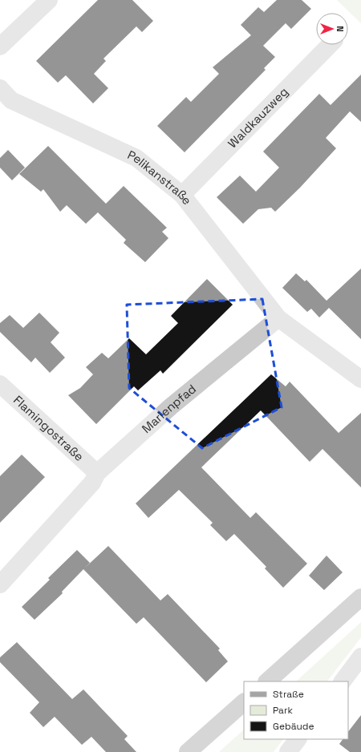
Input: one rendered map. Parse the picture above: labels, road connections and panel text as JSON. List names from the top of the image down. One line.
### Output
{"streets":{"street":["Waldkauzweg","Pelikanstraße","Marienpfad","Flamingostraße"]},"crossings":[["Waldkauzweg","Pelikanstraße"],["Pelikanstraße","Marienpfad"],["Marienpfad","Flamingostraße"]],"legend":["Straße","Park","Gebäude"],"north":"right"}
